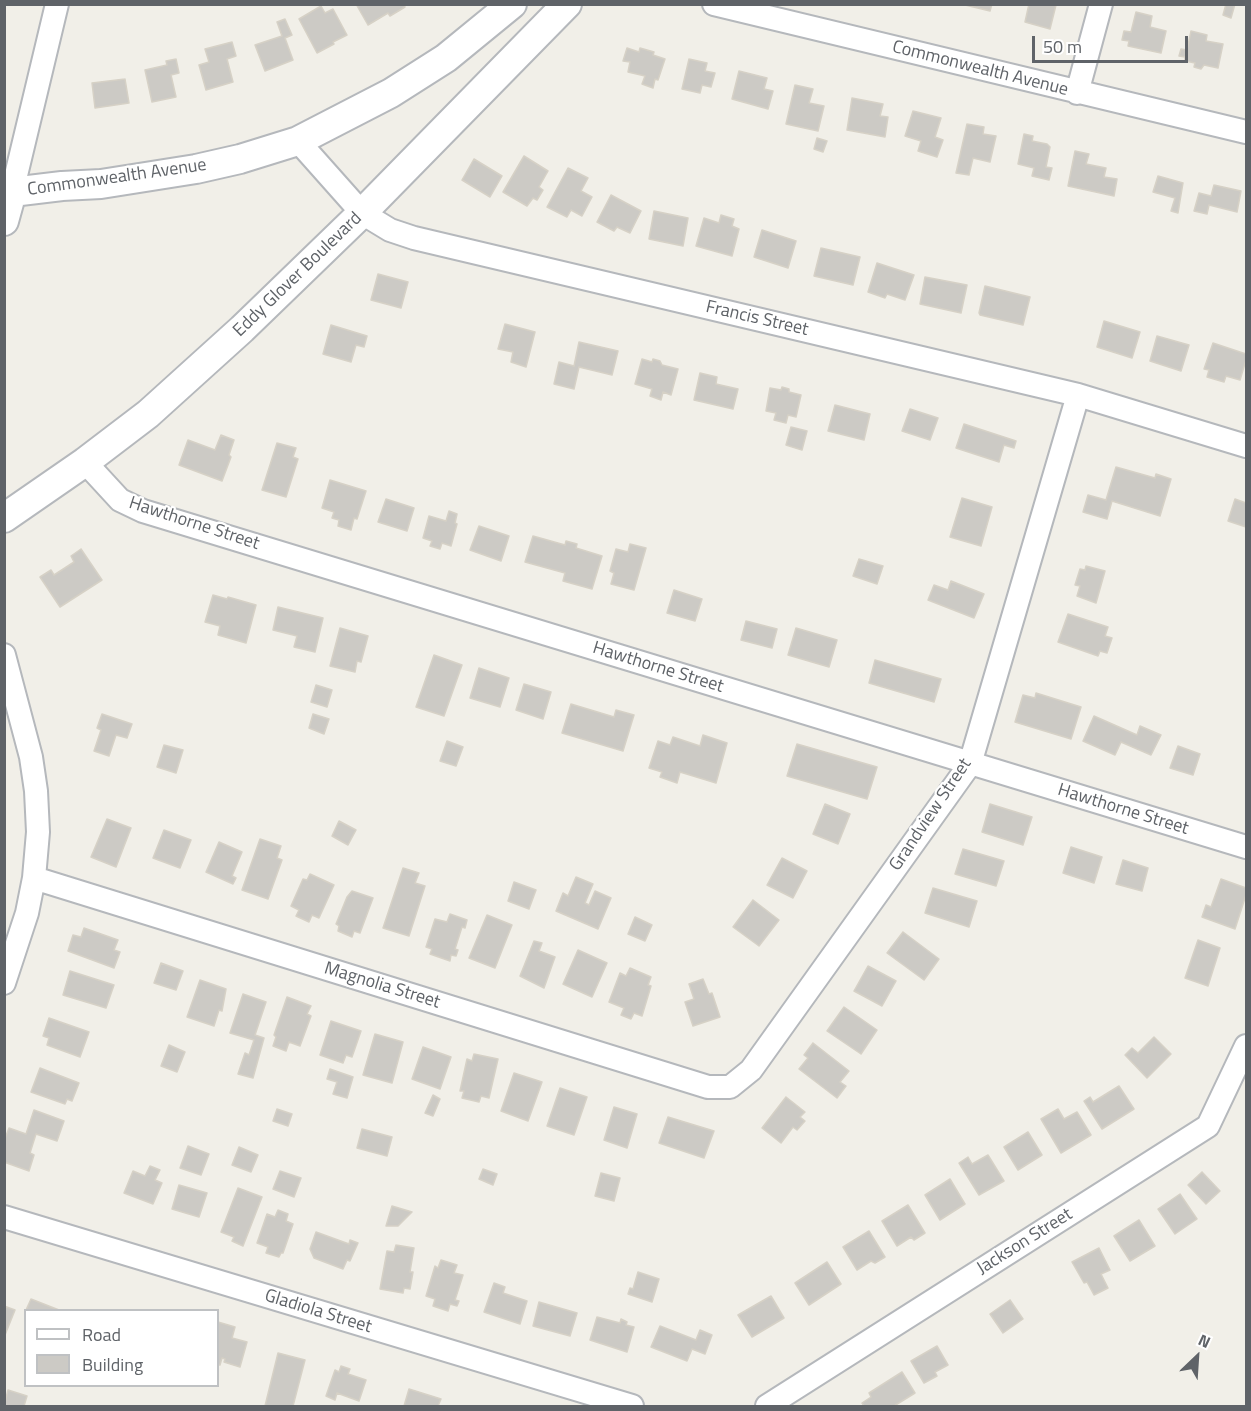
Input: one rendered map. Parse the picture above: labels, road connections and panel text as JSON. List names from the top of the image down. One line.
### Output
{"streets":{"street":["Commonwealth Avenue","Eddy Glover Boulevard","Francis Street","Hawthorne Street","Grandview Street","Magnolia Street","Jackson Street","Gladiola Street"]},"crossings":[["Commonwealth Avenue","Francis Street"],["Eddy Glover Boulevard","Francis Street"],["Eddy Glover Boulevard","Hawthorne Street"],["Francis Street","Grandview Street"],["Hawthorne Street","Grandview Street"],["Grandview Street","Magnolia Street"]],"legend":["Road","Building"],"scale_bar":"50 m","north":"top right"}
